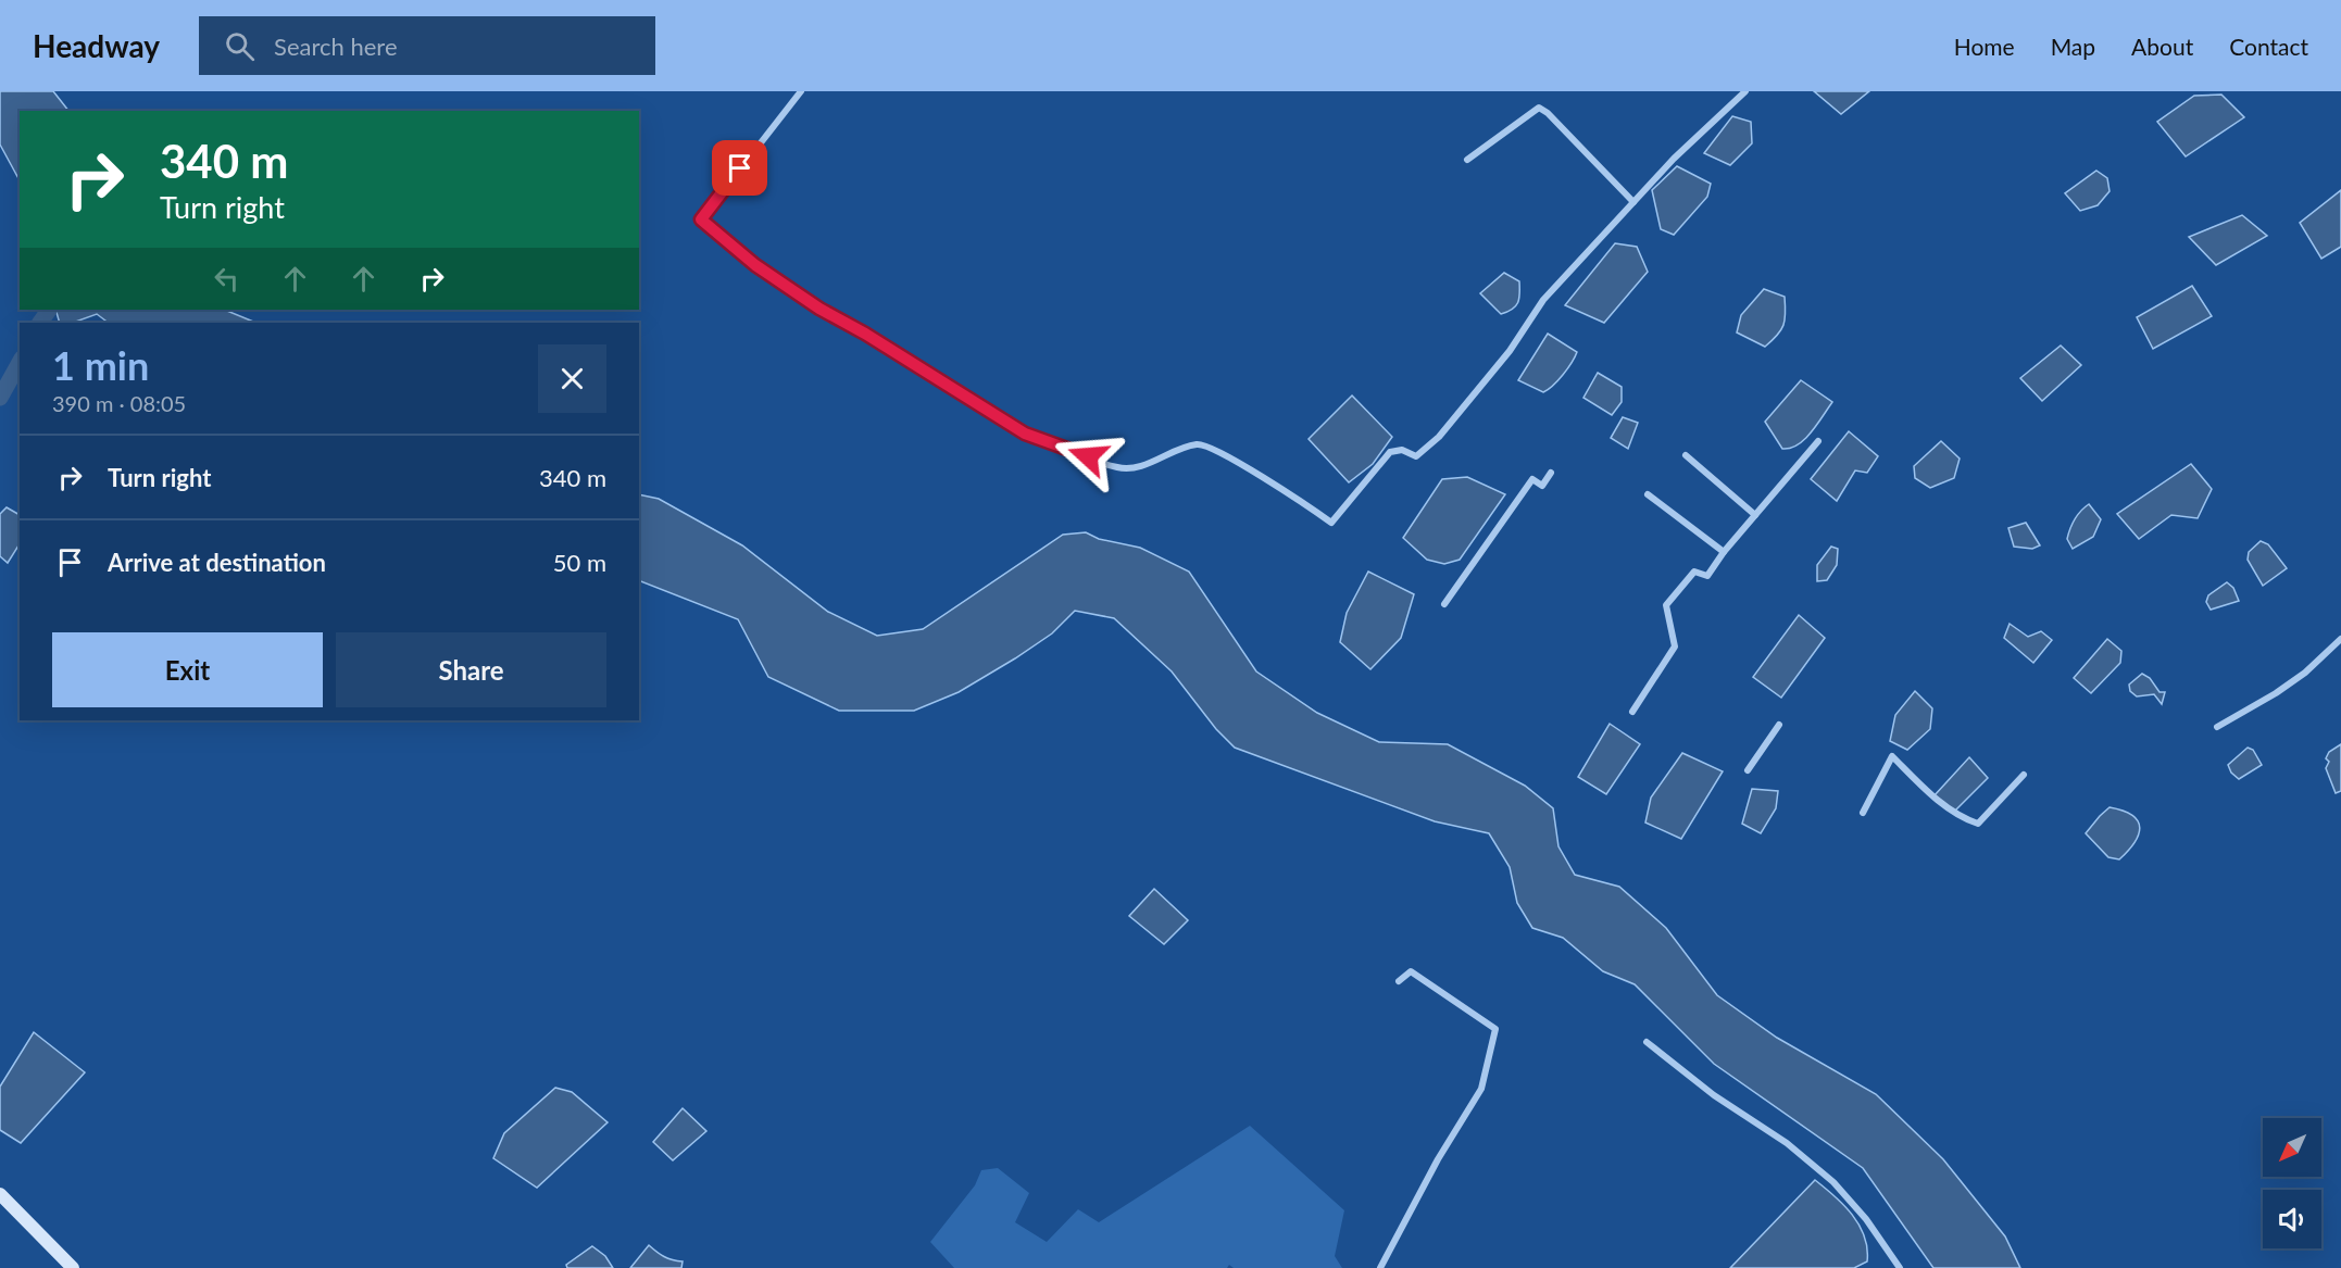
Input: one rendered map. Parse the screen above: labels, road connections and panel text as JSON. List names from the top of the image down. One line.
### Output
{"north":"bottom left","page":{"header":"Headway","search":"Search here","nav":["Home","Map","About","Contact"],"turn":["340 m","Turn right"],"heading":["1 min","390 m · 08:05"],"list":[{"name":"Turn right","value":"340 m"},{"name":"Arrive at destination","value":"50 m"}],"buttons":["Exit","Share"]}}
